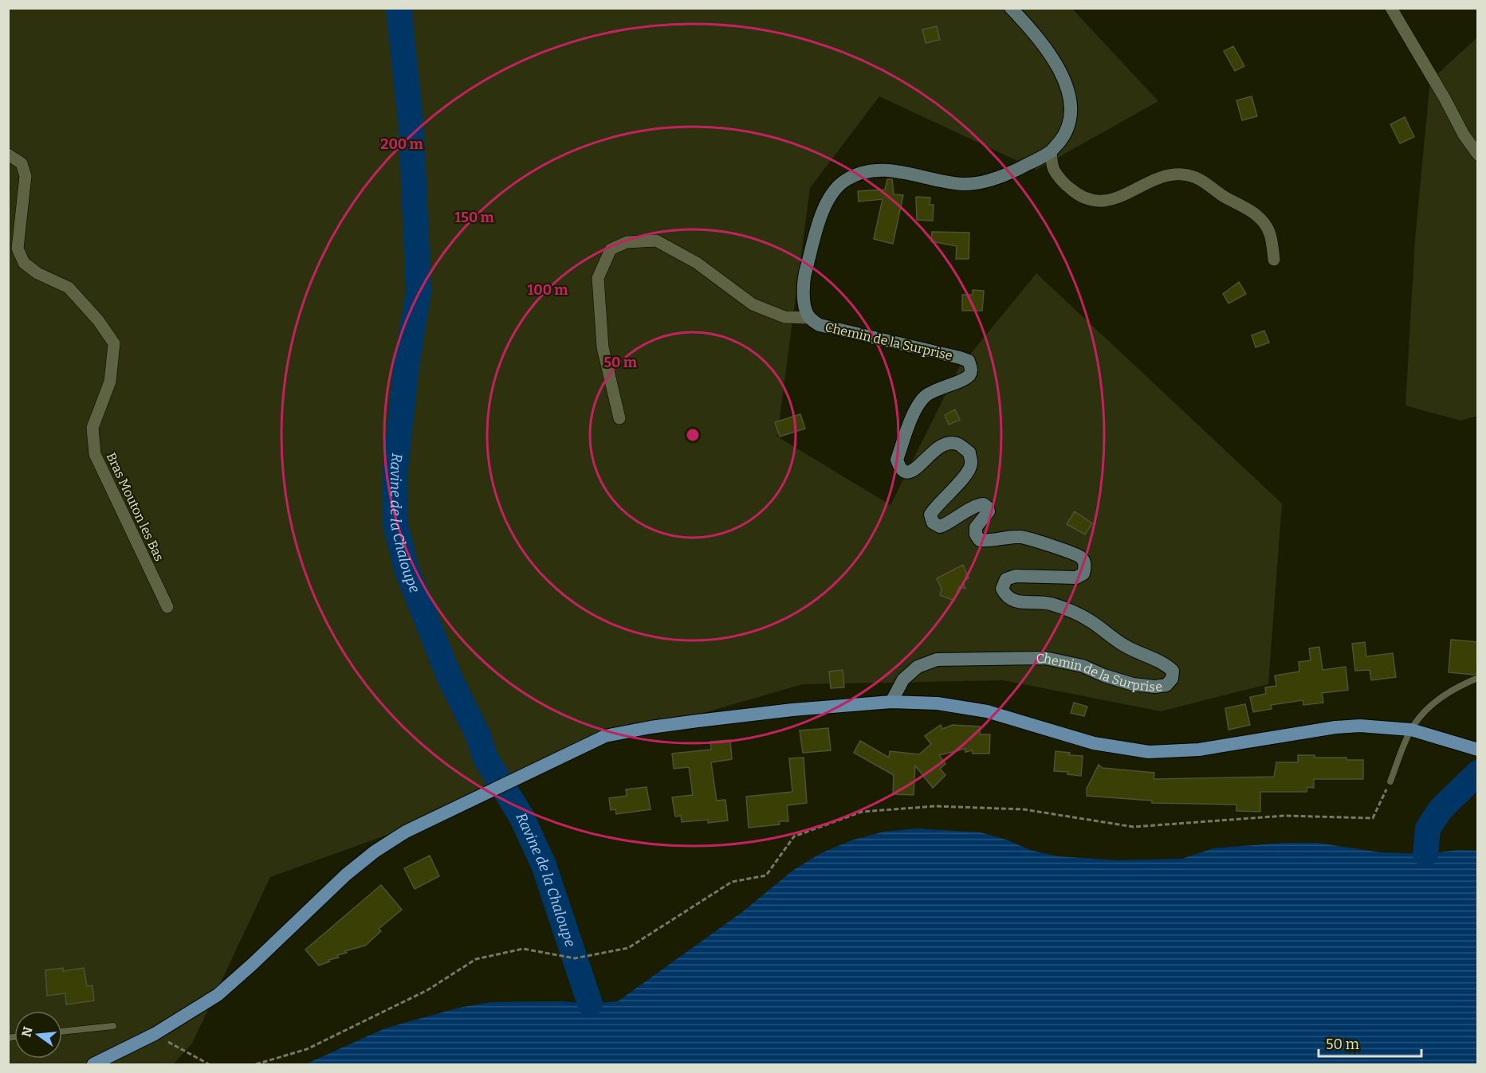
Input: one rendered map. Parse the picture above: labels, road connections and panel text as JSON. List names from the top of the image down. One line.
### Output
{"streets":{"main road":["Chemin de la Surprise"],"street":["Bras Mouton les Bas"]},"water":["Ravine de la Chaloupe"],"scale_bar":"50 m","north":"left","rings":["200 m","150 m","100 m","50 m"]}
